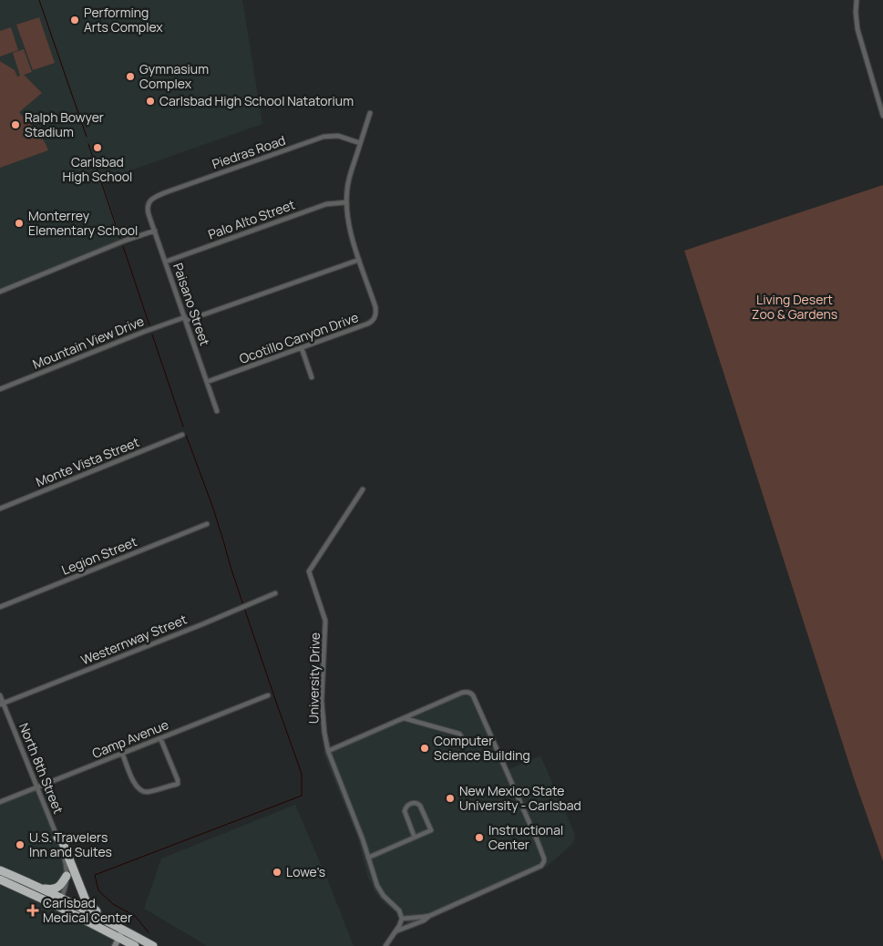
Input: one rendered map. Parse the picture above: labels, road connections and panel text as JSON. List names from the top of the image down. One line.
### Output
{"streets":{"street":["Piedras Road","Palo Alto Street","Paisano Street","Ocotillo Canyon Drive","Mountain View Drive","Monte Vista Street","Legion Street","Westernway Street","University Drive","Camp Avenue","North 8th Street"]},"crossings":[["Piedras Road","Paisano Street"],["Piedras Road","Ocotillo Canyon Drive"],["Palo Alto Street","Paisano Street"],["Palo Alto Street","Ocotillo Canyon Drive"],["Paisano Street","Ocotillo Canyon Drive"],["Paisano Street","Mountain View Drive"],["Ocotillo Canyon Drive","Mountain View Drive"],["Westernway Street","North 8th Street"],["Camp Avenue","North 8th Street"]],"parks":["Living Desert Zoo & Gardens"],"places":{"other":["Performing Arts Complex","Gymnasium Complex","Carlsbad High School Natatorium","Ralph Bowyer Stadium","Carlsbad High School","Monterrey Elementary School","Computer Science Building","New Mexico State University - Carlsbad","Instructional Center","U.S. Travelers Inn and Suites","Lowe's"],"health":["Carlsbad Medical Center"]}}
